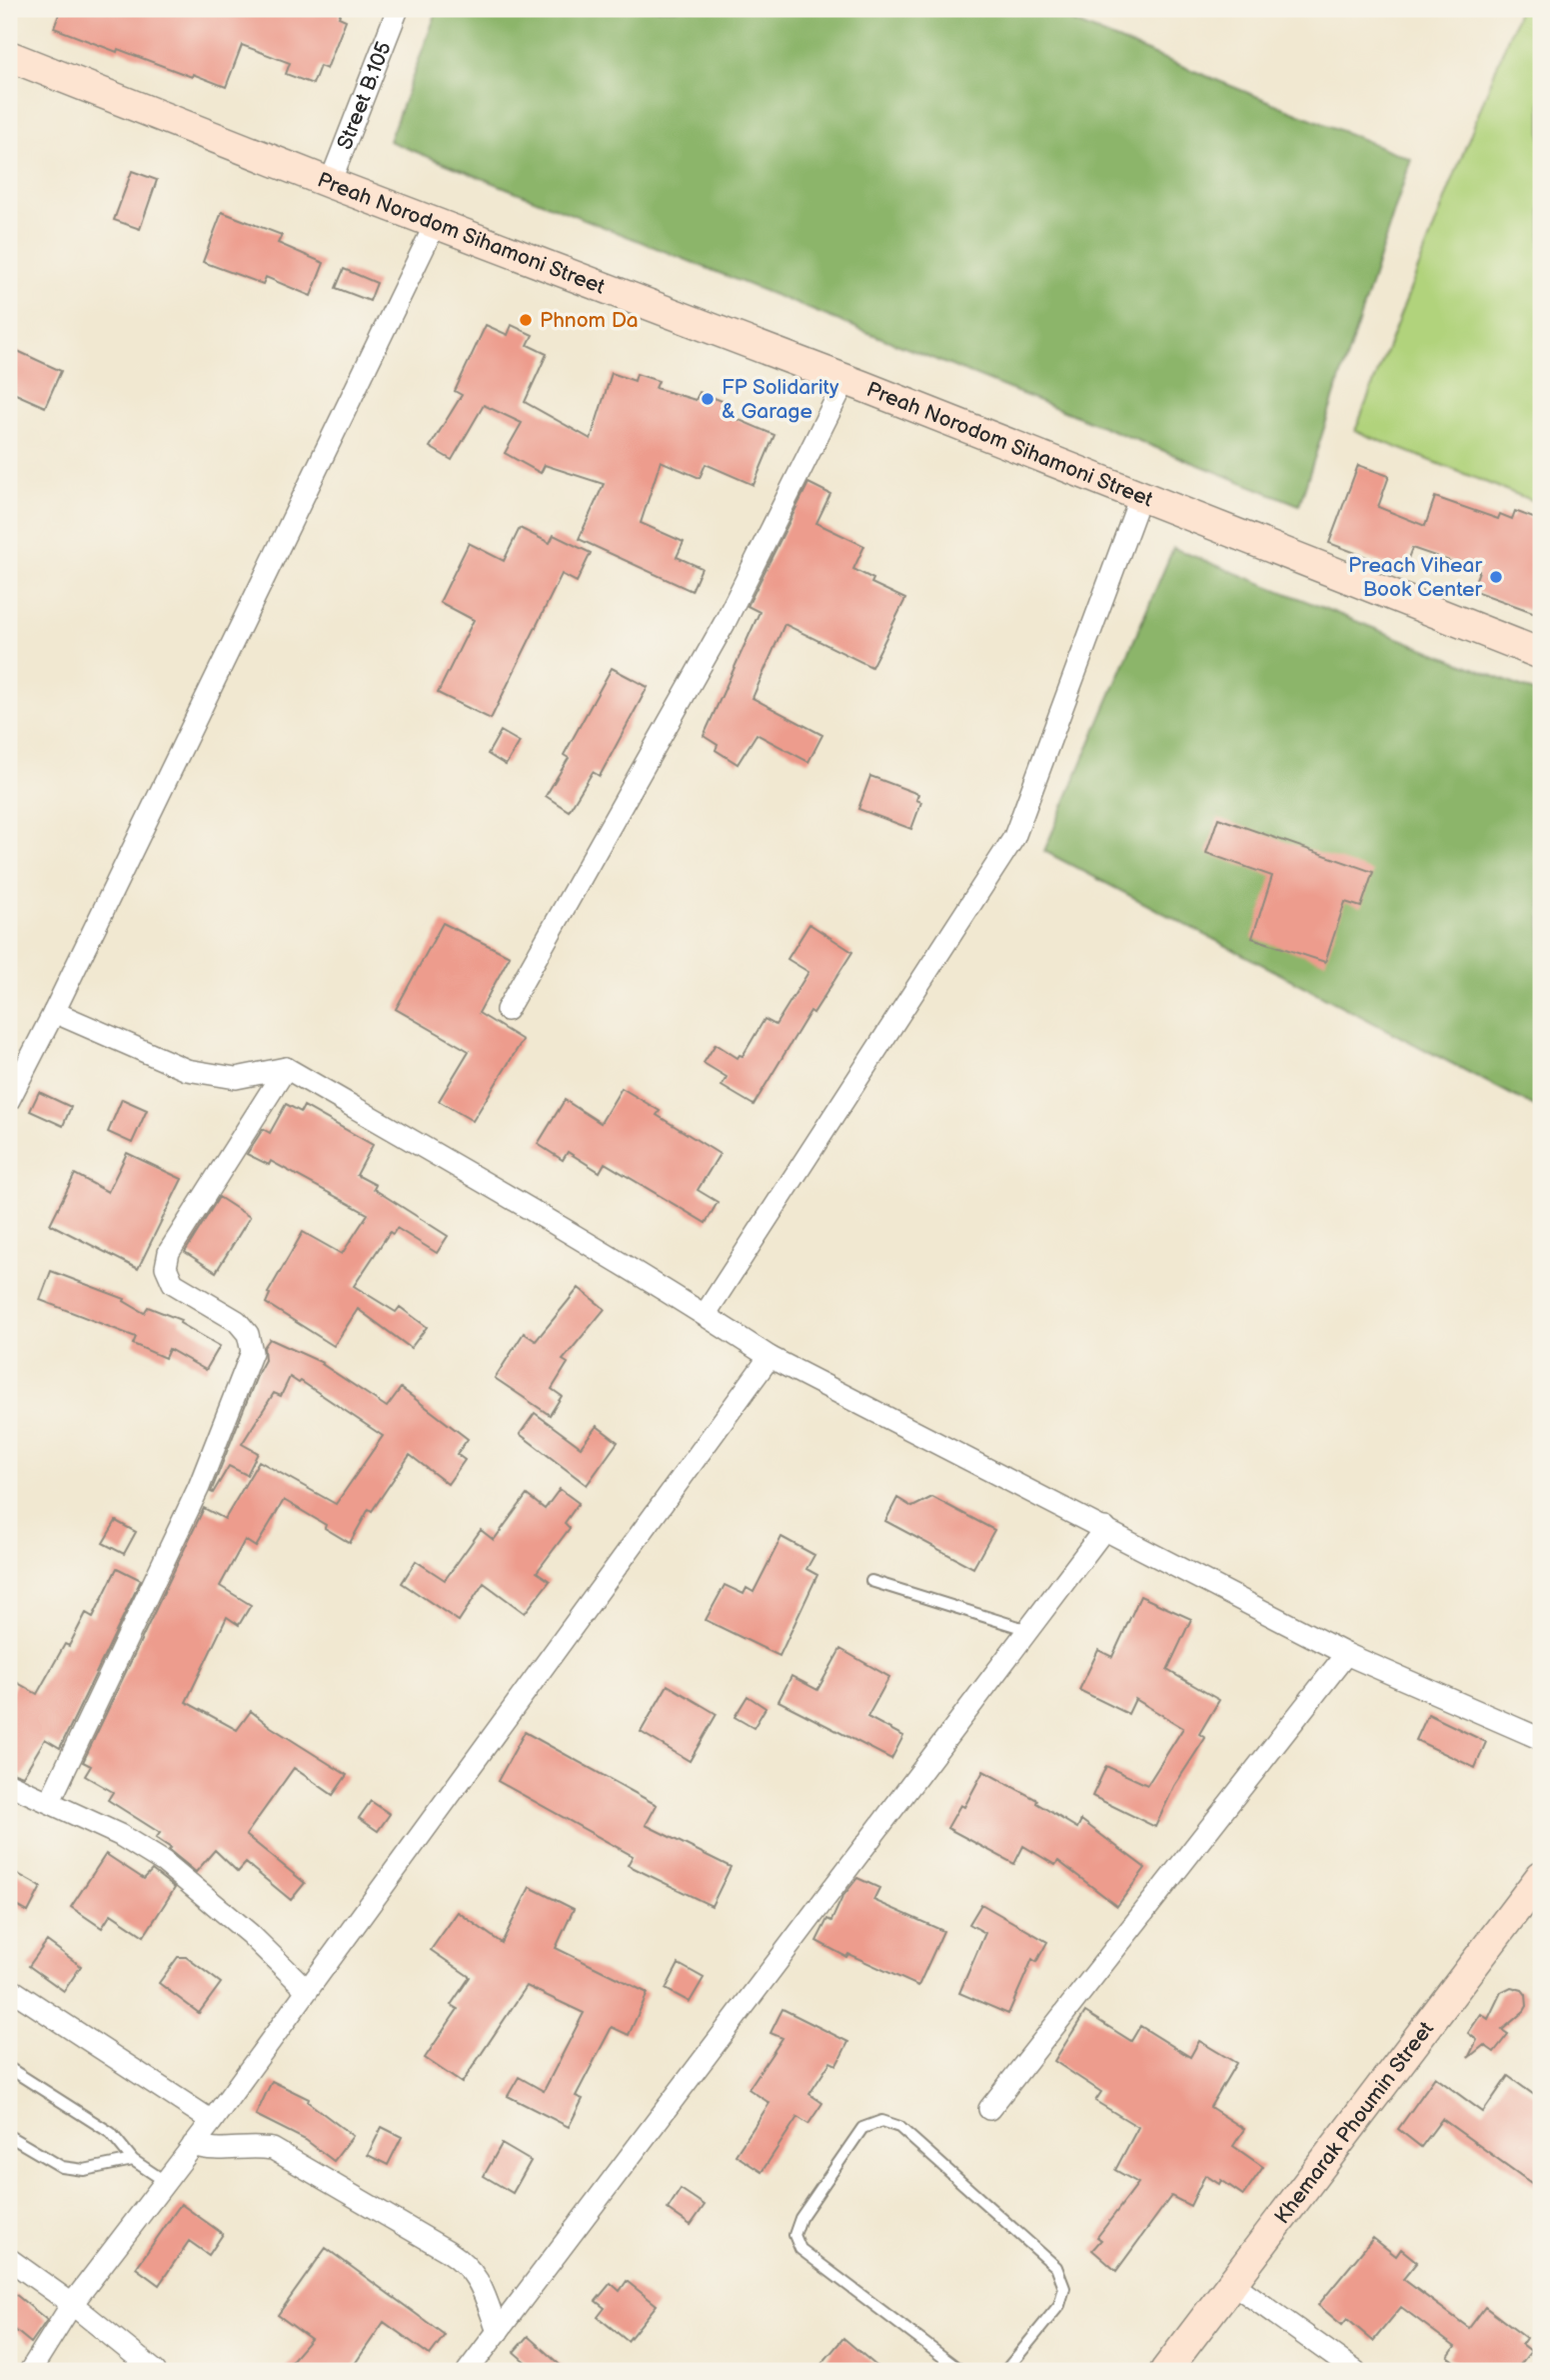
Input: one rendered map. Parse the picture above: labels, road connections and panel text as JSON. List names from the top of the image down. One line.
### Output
{"streets":{"main road":["Preah Norodom Sihamoni Street","Khemarak Phoumin Street"],"street":["Street B.105"]},"crossings":[["Street B.105","Preah Norodom Sihamoni Street"]],"places":["Phnom Da","FP Solidarity & Garage","Preach Vihear Book Center"]}
